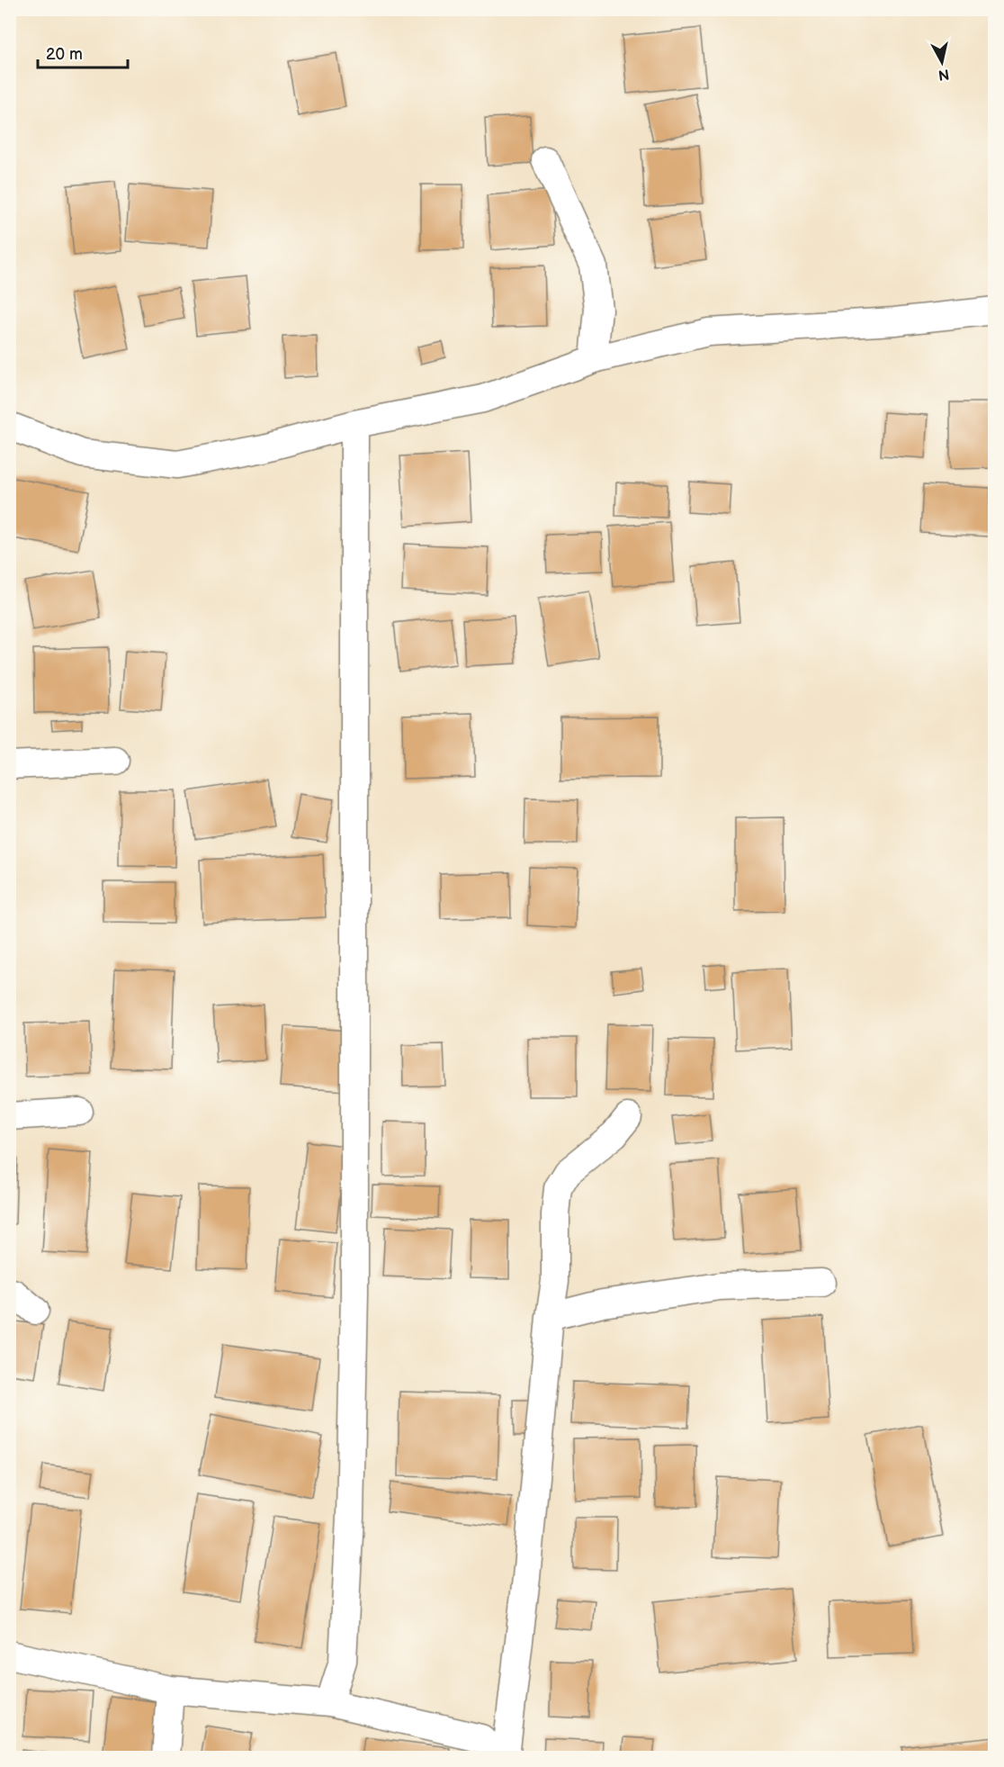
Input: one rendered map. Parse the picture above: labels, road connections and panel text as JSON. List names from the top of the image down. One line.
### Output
{"scale_bar":"20 m","north":"bottom"}
